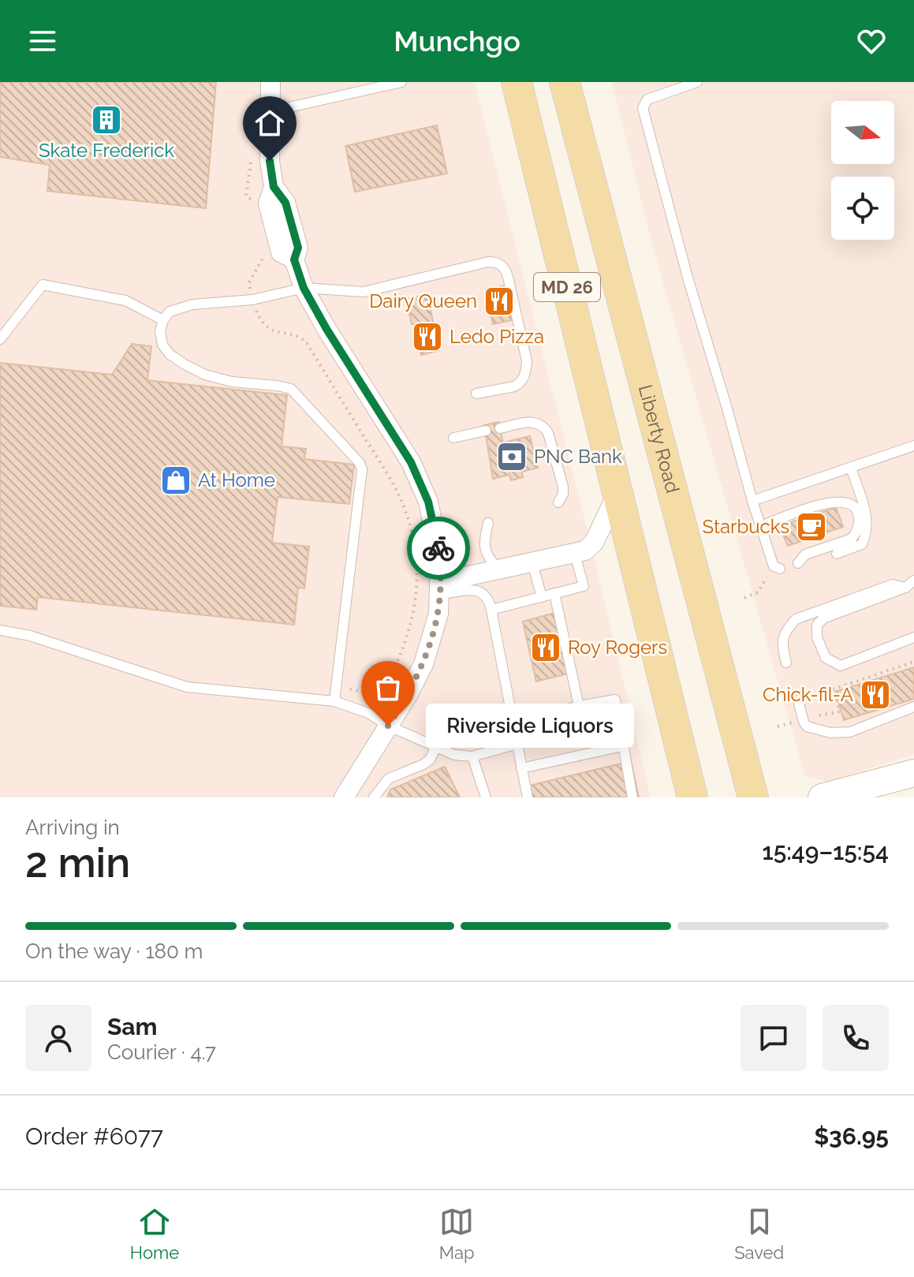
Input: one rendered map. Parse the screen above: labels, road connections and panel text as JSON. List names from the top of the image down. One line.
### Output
{"streets":{"main road":["MD 26","Liberty Road"]},"places":{"building":["Skate Frederick"],"restaurant":["Dairy Queen","Ledo Pizza","Roy Rogers","Chick-fil-A"],"bank":["PNC Bank"],"shop":["At Home"],"cafe":["Starbucks"],"other":["Riverside Liquors"]},"north":"right","page":{"header":"Munchgo","bubble":"Riverside Liquors","heading":["2 min","Arriving in","15:49–15:54"],"panel":["Sam","Courier · 4.7","Order #6077","$36.95"],"bar":"On the way · 180 m","tabs":["Home","Map","Saved"]}}
